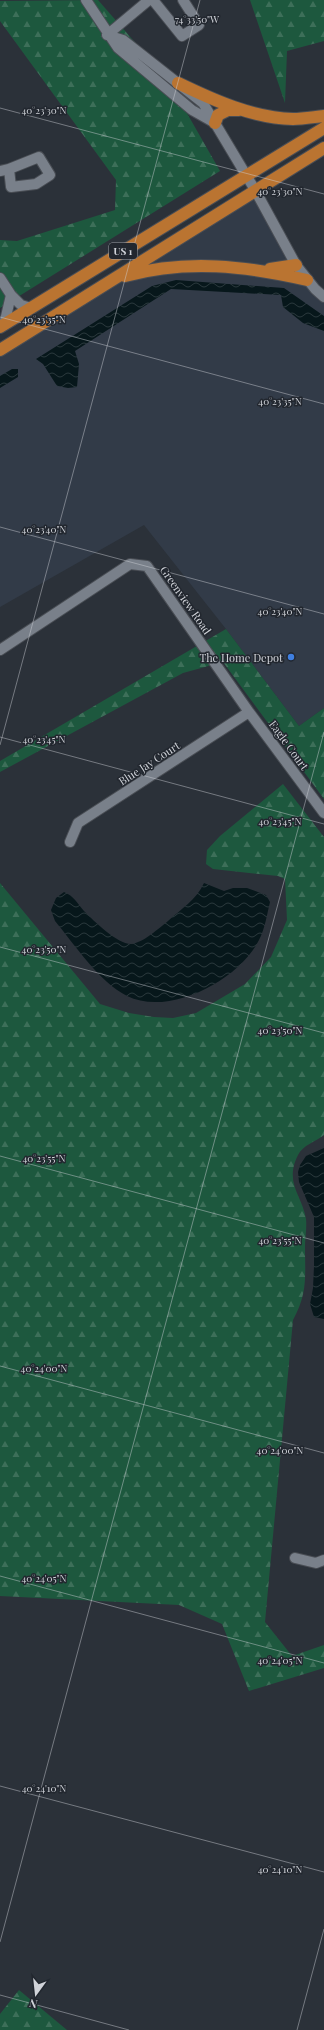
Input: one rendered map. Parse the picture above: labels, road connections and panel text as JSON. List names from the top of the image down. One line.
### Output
{"streets":{"highway":["US 1"],"street":["Greenview Road","Eagle Court","Blue Jay Court"]},"crossings":[["Greenview Road","Eagle Court"],["Greenview Road","Blue Jay Court"],["Eagle Court","Blue Jay Court"]],"places":["The Home Depot"],"north":"bottom","coordinates":["74°33'50\"W","40°23'30\"N","40°23'35\"N","40°23'40\"N","40°23'45\"N","40°23'50\"N","40°23'55\"N","40°24'00\"N","40°24'05\"N","40°24'10\"N"]}
